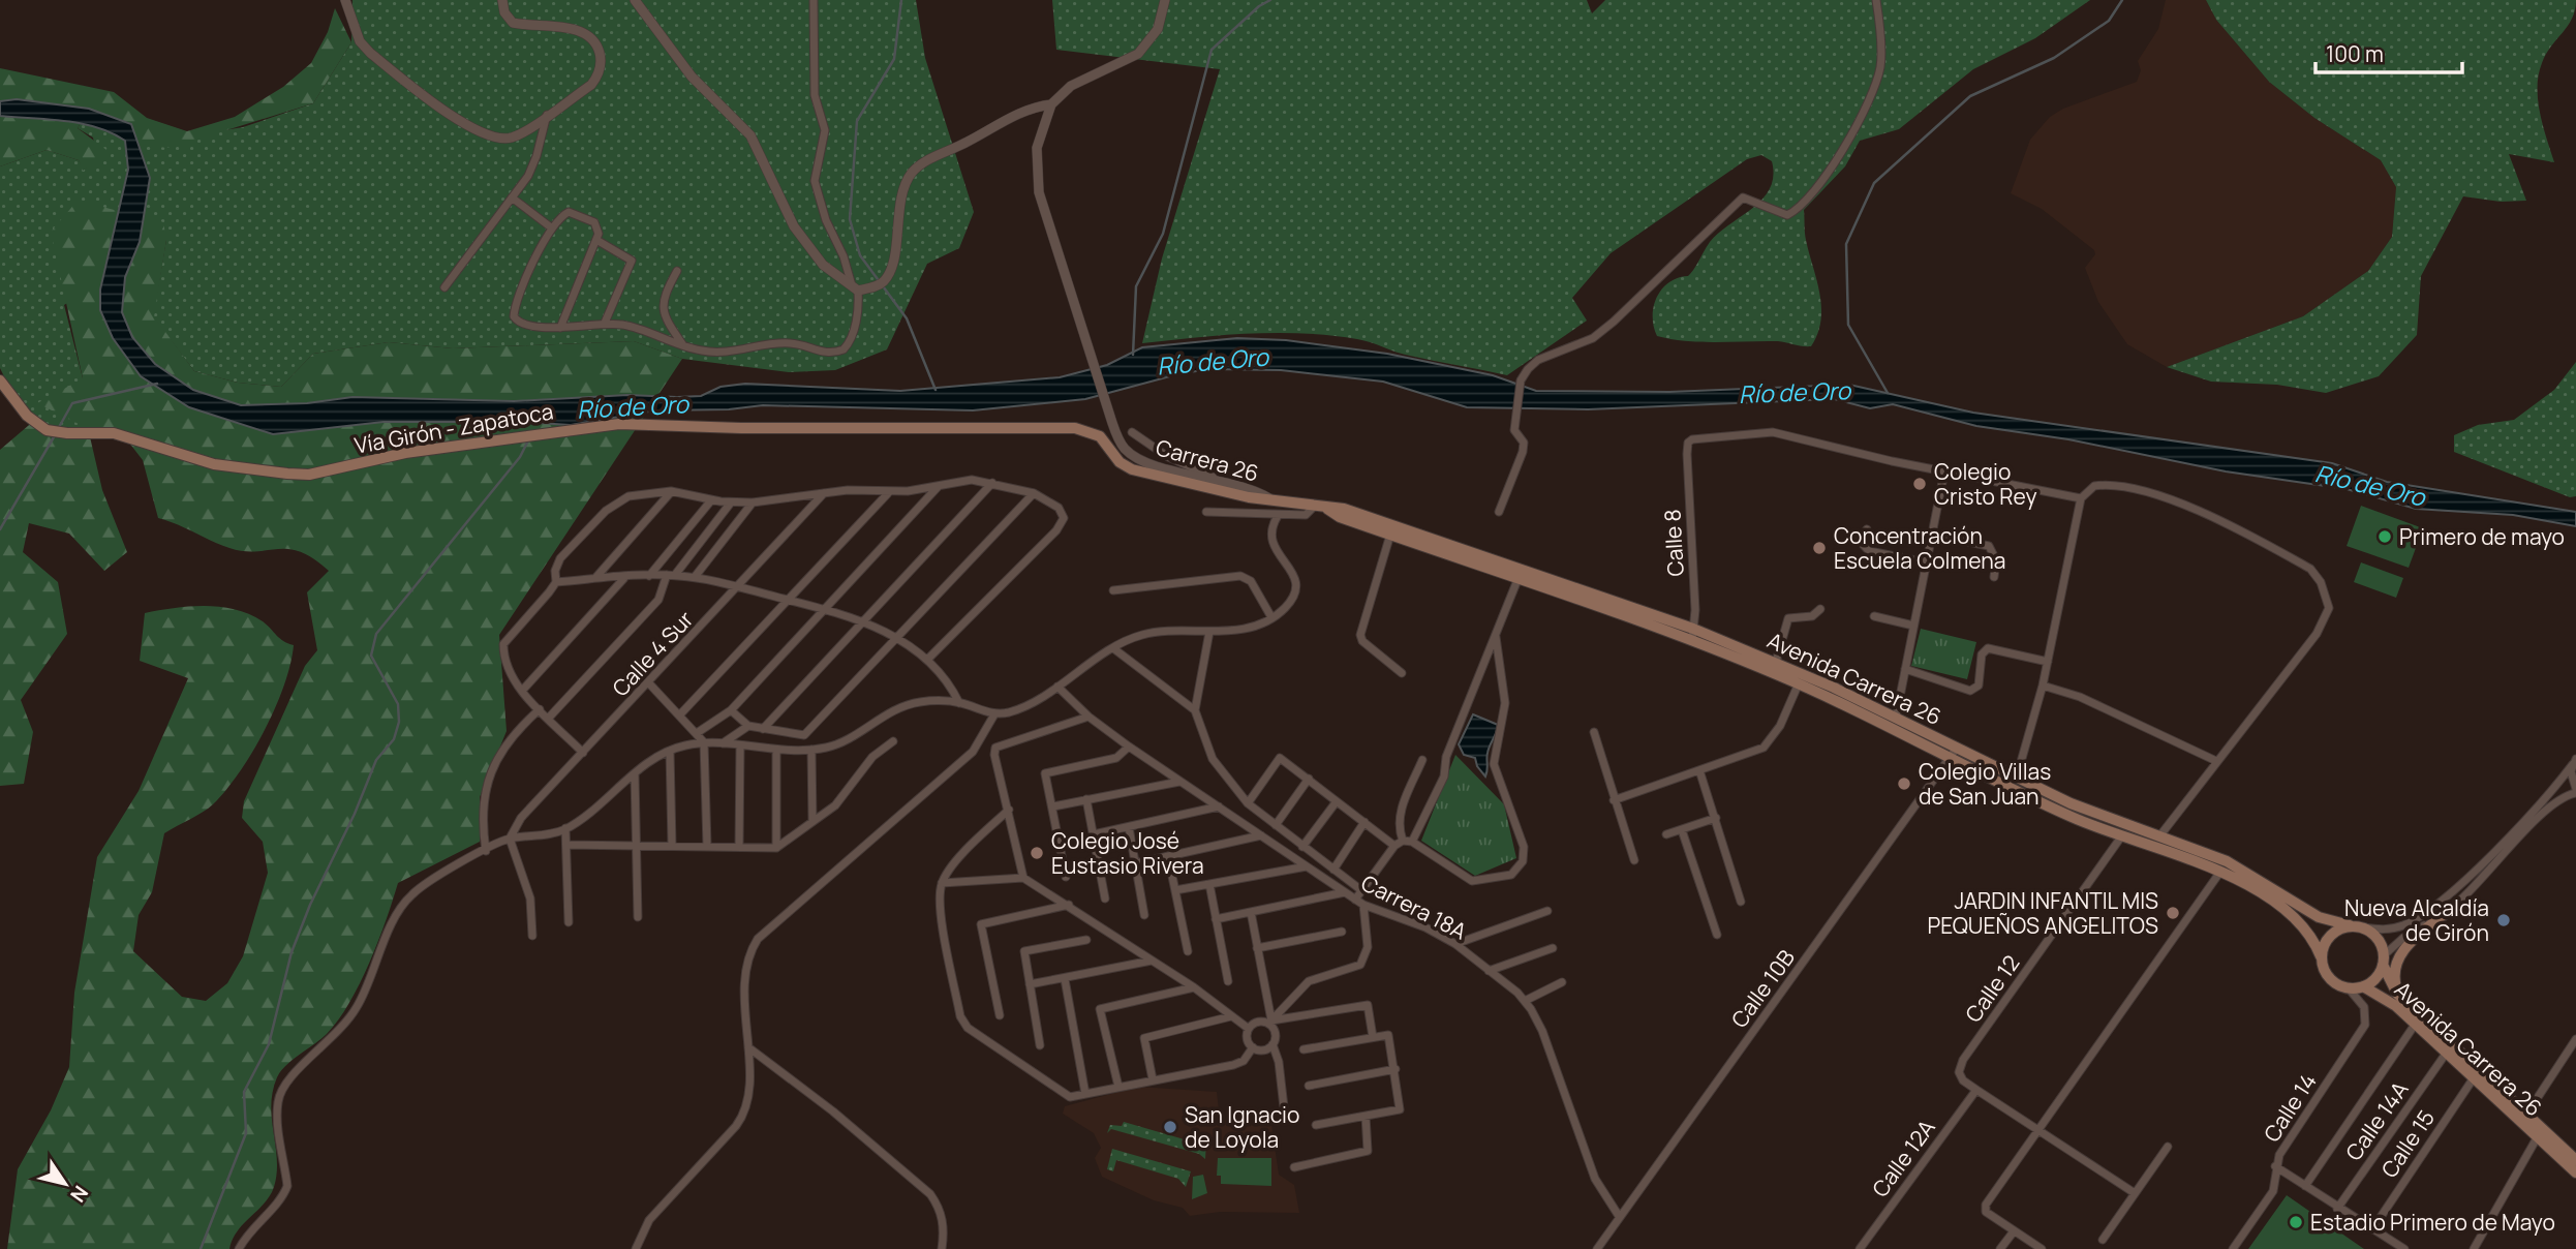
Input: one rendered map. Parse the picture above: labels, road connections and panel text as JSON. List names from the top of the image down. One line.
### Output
{"streets":{"main road":["Vía Girón - Zapatoca","Avenida Carrera 26"],"street":["Carrera 26","Calle 8","Calle 4 Sur","Carrera 18A","Calle 10B","Calle 12","Calle 14","Calle 14A","Calle 15","Calle 12A"]},"crossings":[["Vía Girón - Zapatoca","Carrera 26"],["Vía Girón - Zapatoca","Avenida Carrera 26"],["Carrera 26","Avenida Carrera 26"],["Calle 8","Avenida Carrera 26"],["Avenida Carrera 26","Calle 10B"],["Avenida Carrera 26","Calle 12"],["Avenida Carrera 26","Calle 14"],["Avenida Carrera 26","Calle 14A"],["Avenida Carrera 26","Calle 15"],["Carrera 18A","Calle 10B"],["Calle 12","Calle 12A"]],"water":["Río de Oro"],"places":["Colegio Cristo Rey","Primero de mayo","Concentración Escuela Colmena","Colegio Villas de San Juan","Colegio José Eustasio Rivera","JARDIN INFANTIL MIS PEQUEÑOS ANGELITOS","Nueva Alcaldía de Girón","San Ignacio de Loyola","Estadio Primero de Mayo"],"scale_bar":"100 m","north":"bottom right"}
